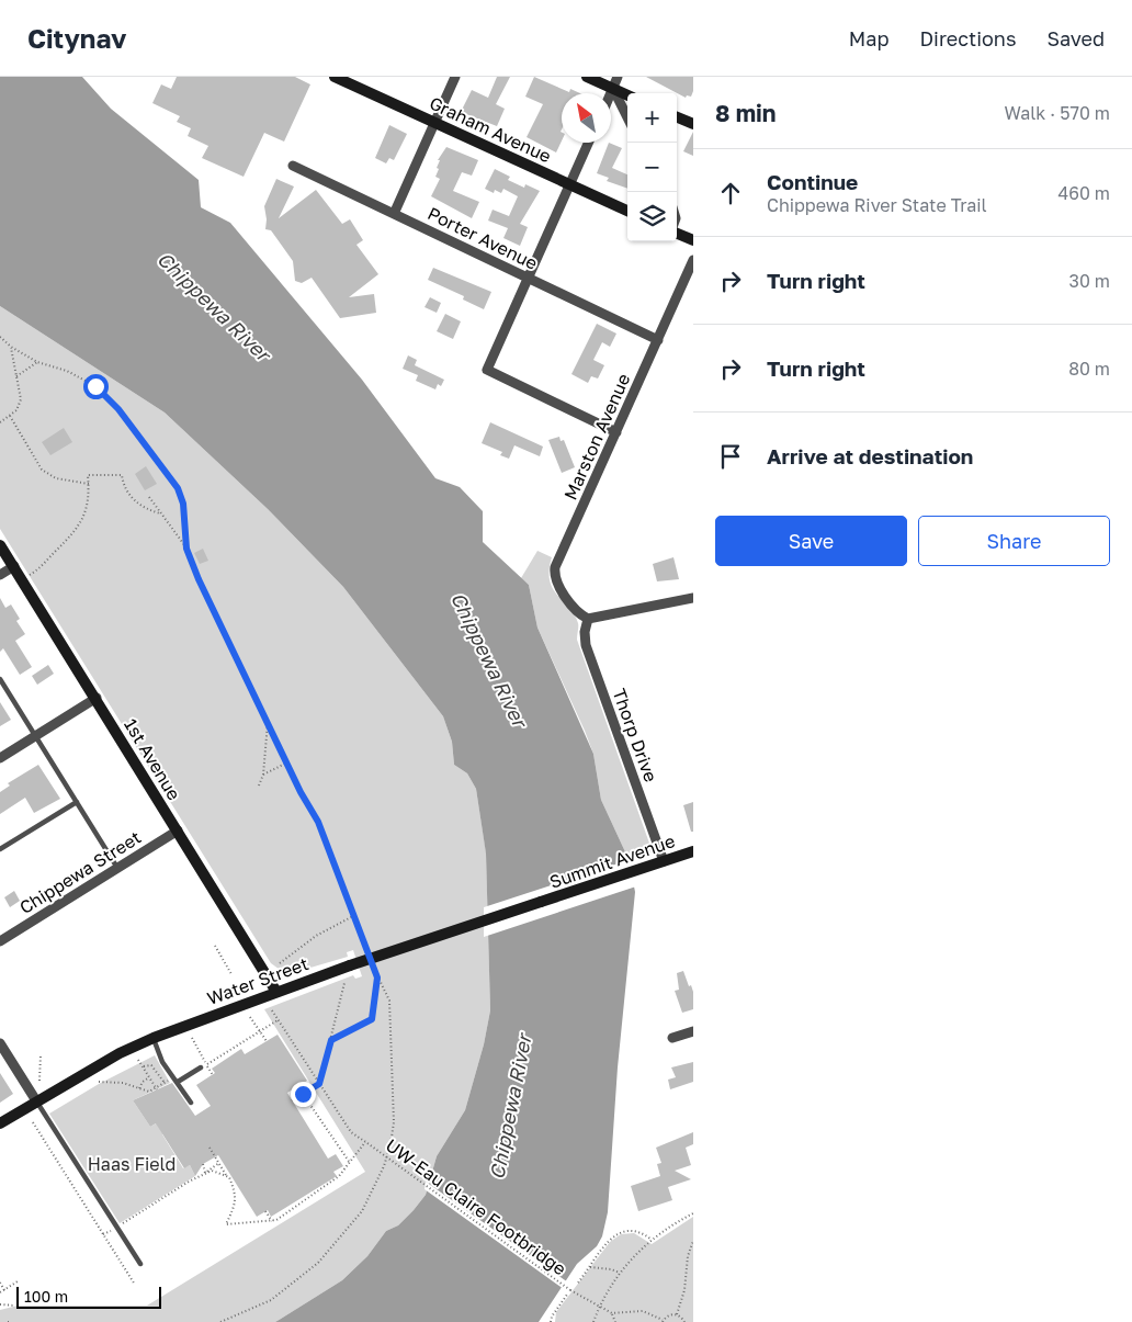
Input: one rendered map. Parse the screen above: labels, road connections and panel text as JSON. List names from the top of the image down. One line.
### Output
{"streets":{"street":["Graham Avenue","Porter Avenue","Marston Avenue","Thorp Drive","1st Avenue","Summit Avenue","Chippewa Street","Water Street"],"path":["UW-Eau Claire Footbridge"]},"crossings":[["Porter Avenue","Marston Avenue"],["Marston Avenue","Thorp Drive"],["Thorp Drive","Summit Avenue"],["1st Avenue","Chippewa Street"],["1st Avenue","Water Street"],["Summit Avenue","Water Street"]],"water":["Chippewa River"],"parks":["Haas Field"],"scale_bar":"100 m","north":"top left","page":{"header":"Citynav","nav":["Map","Directions","Saved"],"heading":["8 min","Walk · 570 m"],"map_buttons":["+","−"],"list":[["Continue","Chippewa River State Trail","460 m"],["Turn right","30 m"],["Turn right","80 m"],"Arrive at destination"],"buttons":["Save","Share"],"scale":"100 m"}}
